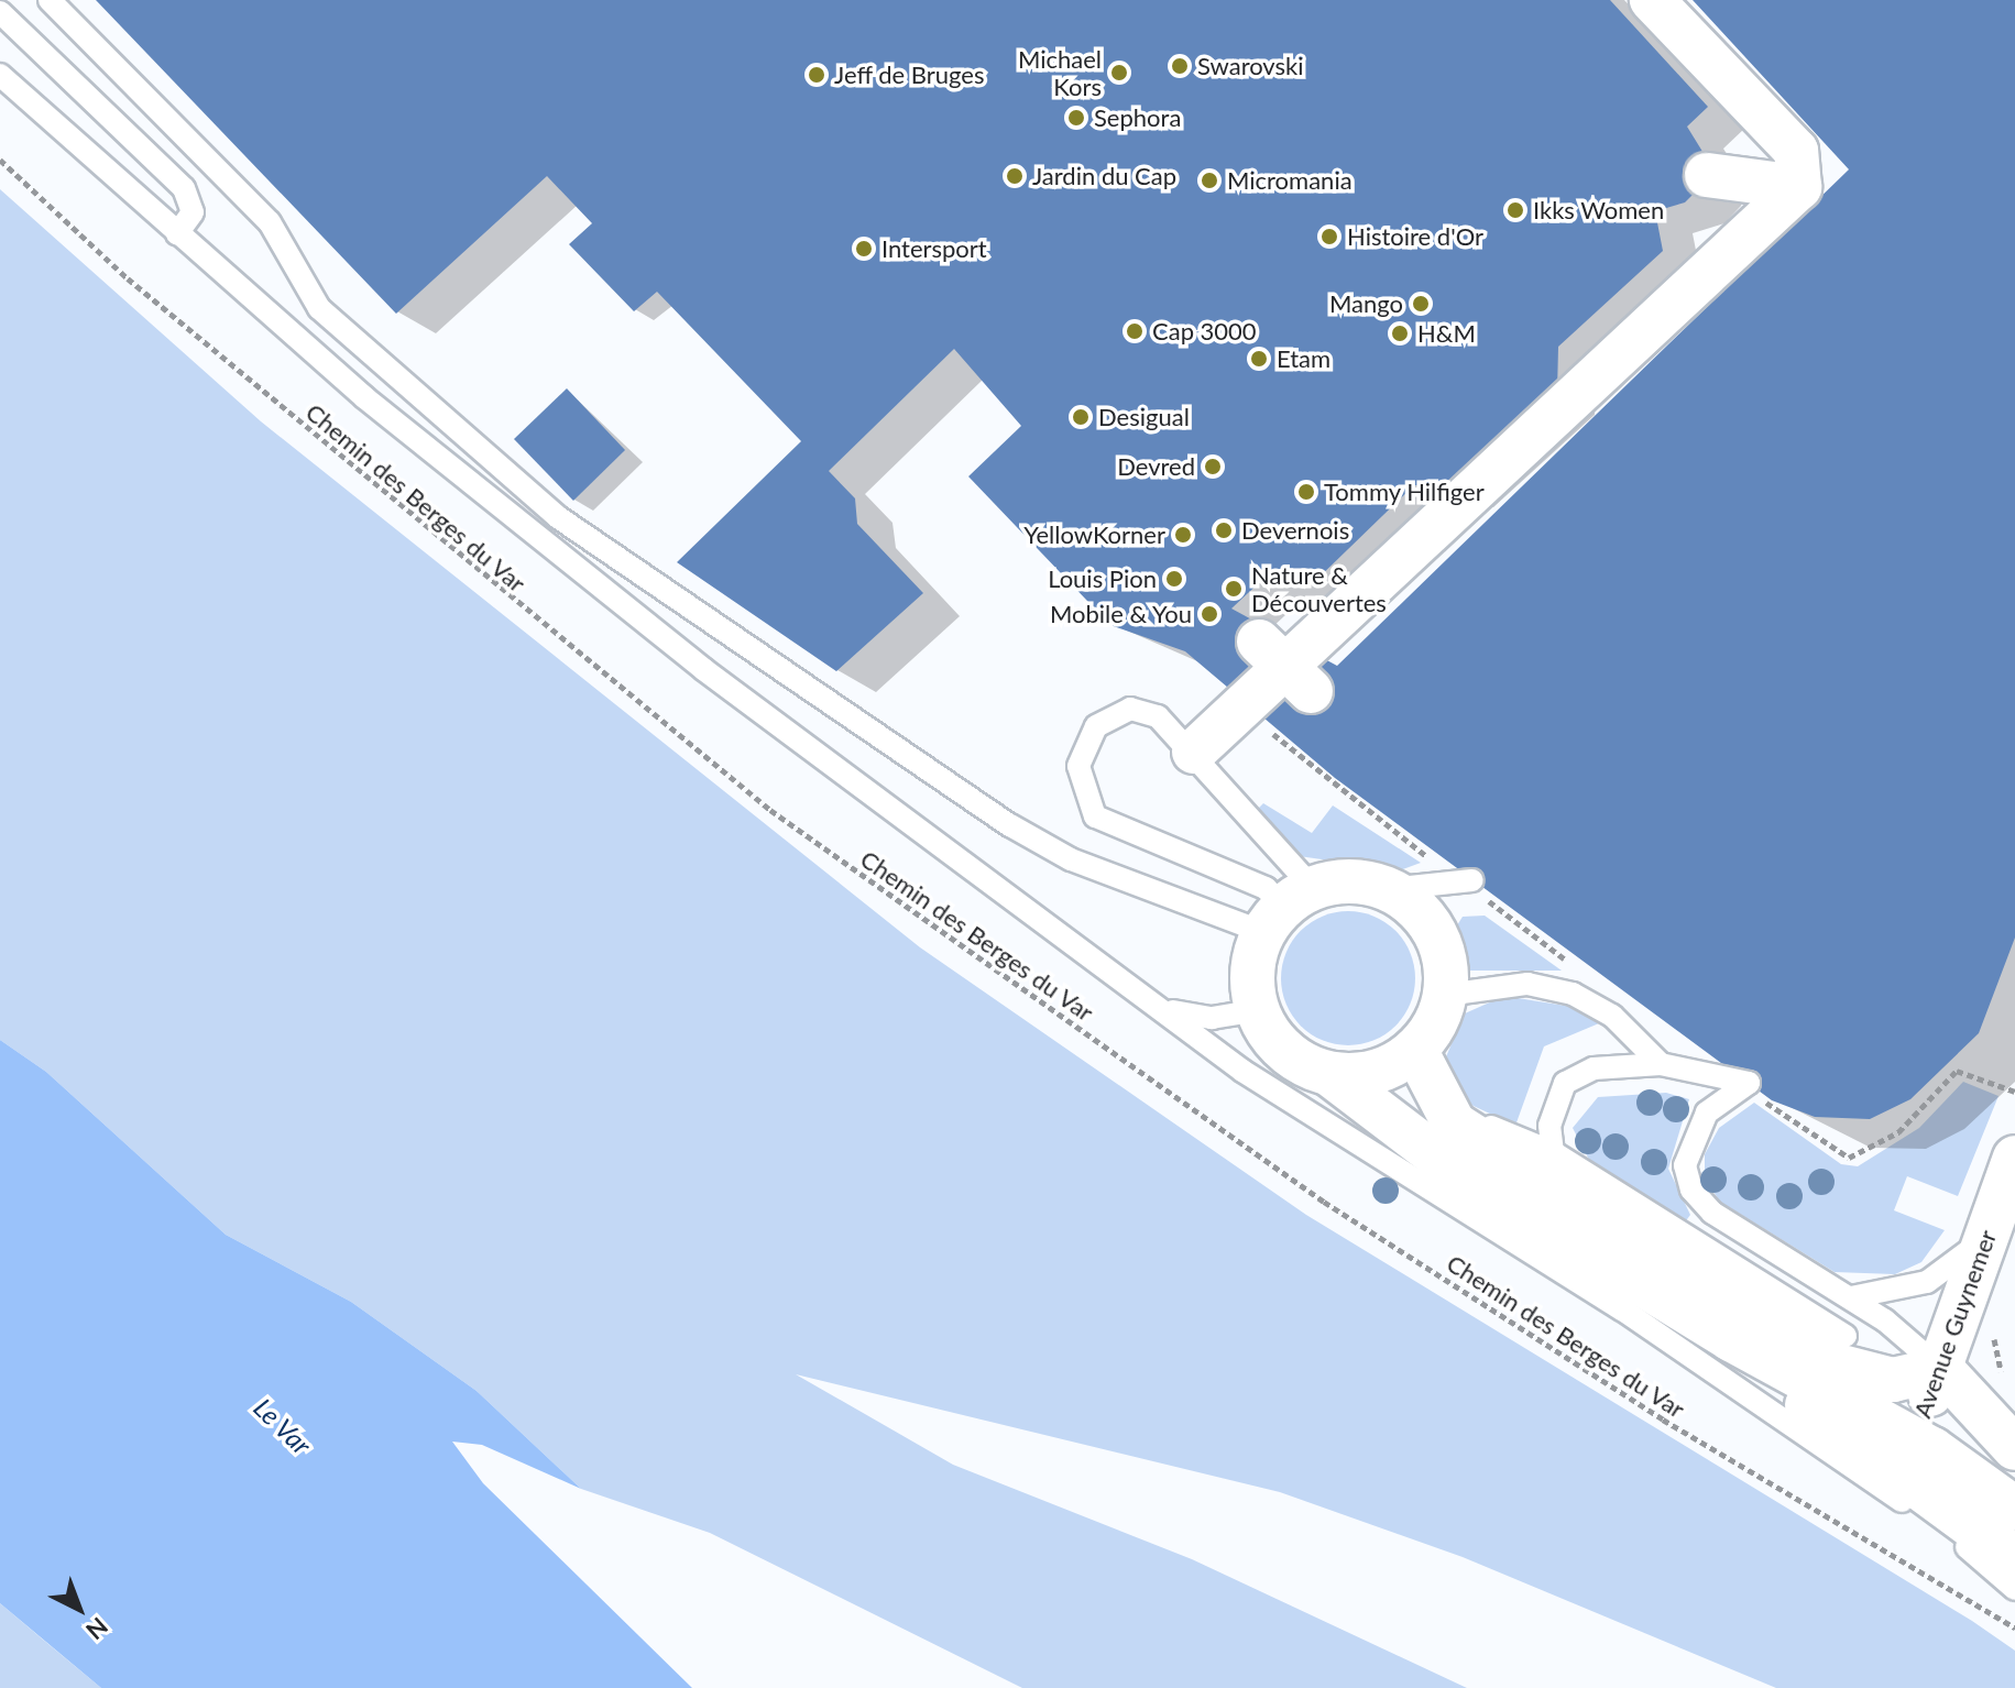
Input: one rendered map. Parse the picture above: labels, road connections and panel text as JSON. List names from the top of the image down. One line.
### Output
{"streets":{"street":["Avenue Guynemer"],"path":["Chemin des Berges du Var"]},"water":["Le Var"],"places":["Swarovski","Michael Kors","Jeff de Bruges","Sephora","Jardin du Cap","Micromania","Ikks Women","Histoire d'Or","Intersport","Mango","Cap 3000","H&M","Etam","Desigual","Devred","Tommy Hilfiger","Devernois","YellowKorner","Louis Pion","Nature & Découvertes","Mobile & You"],"north":"bottom right"}
